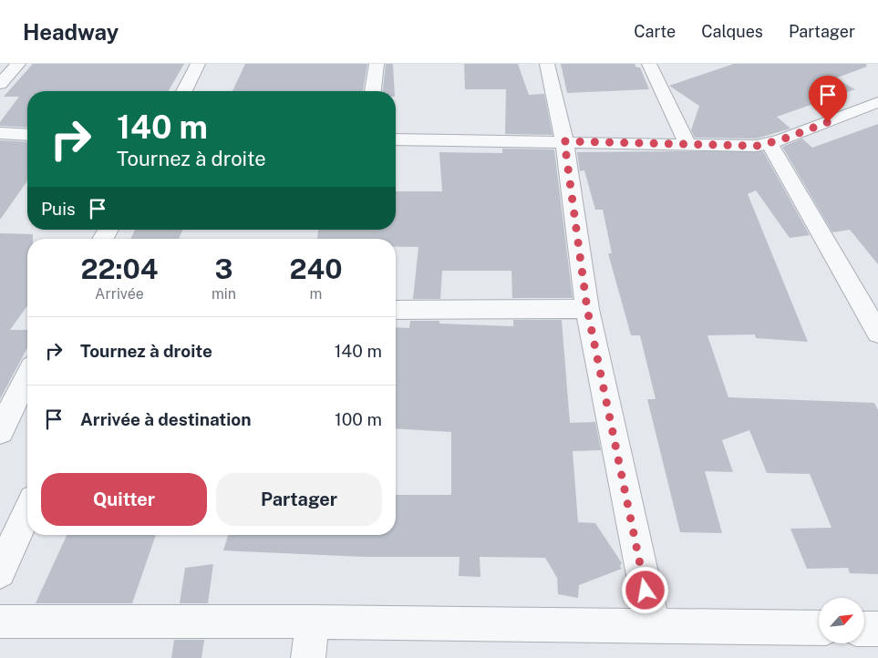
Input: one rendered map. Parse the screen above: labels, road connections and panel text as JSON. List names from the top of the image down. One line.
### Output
{"north":"top right","page":{"header":"Headway","nav":["Carte","Calques","Partager"],"turn":["140 m","Tournez à droite"],"then":"Puis","eta":["22:04","Arrivée","3","min","240","m"],"list":[{"name":"Tournez à droite","value":"140 m"},{"name":"Arrivée à destination","value":"100 m"}],"buttons":["Quitter","Partager"]}}
